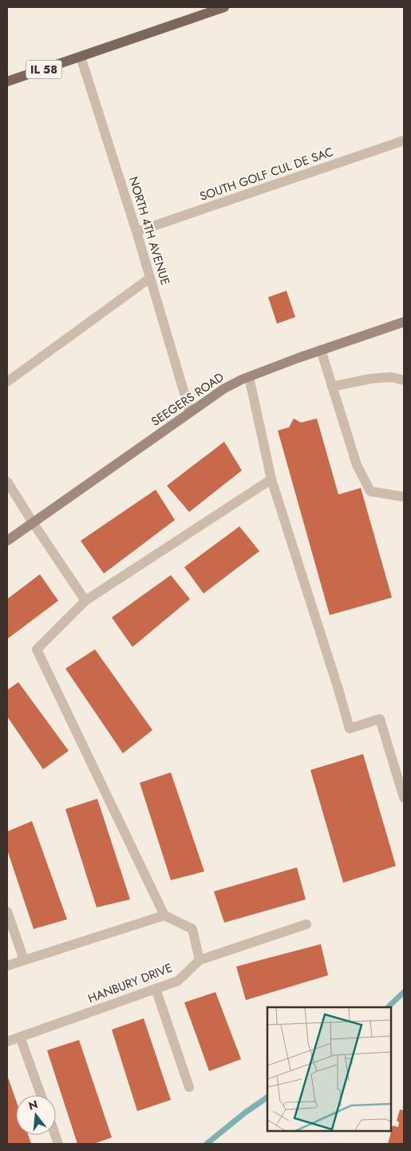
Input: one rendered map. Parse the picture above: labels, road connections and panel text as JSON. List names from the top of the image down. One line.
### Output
{"streets":{"main road":["IL 58"],"street":["SOUTH GOLF CUL DE SAC","NORTH 4TH AVENUE","SEEGERS ROAD","HANBURY DRIVE"]},"crossings":[["IL 58","NORTH 4TH AVENUE"],["SOUTH GOLF CUL DE SAC","NORTH 4TH AVENUE"],["NORTH 4TH AVENUE","SEEGERS ROAD"]],"north":"top"}
